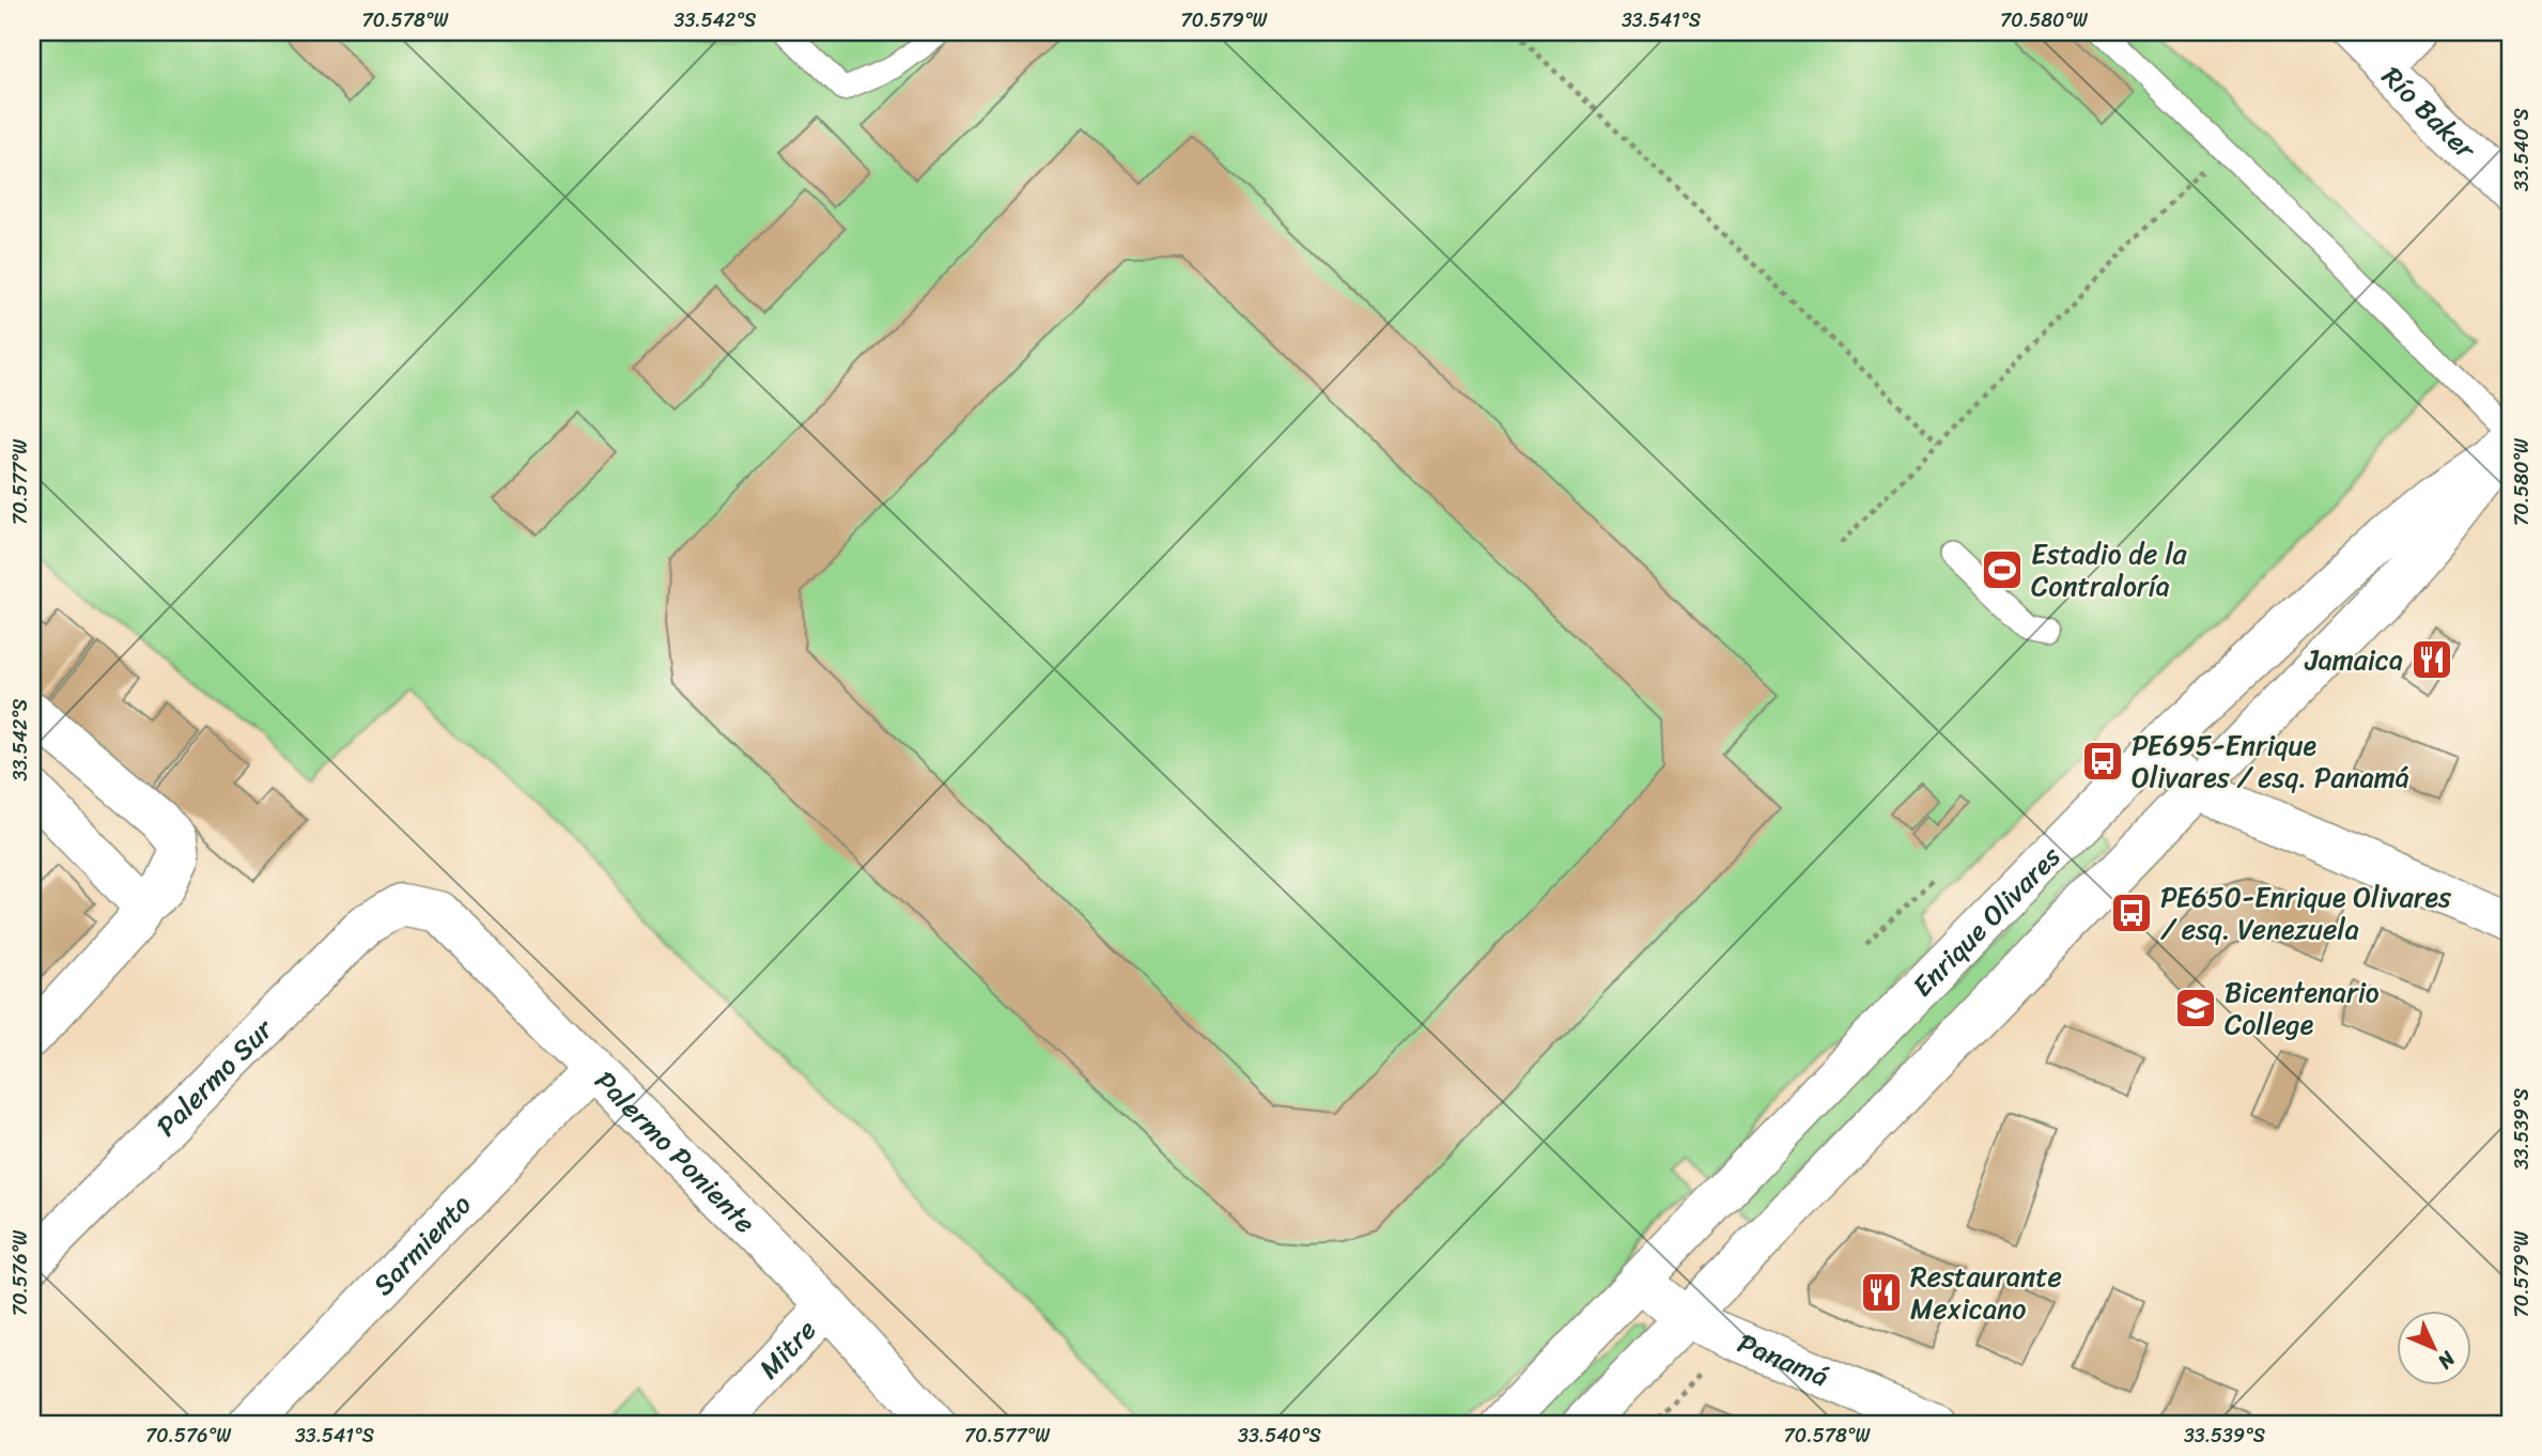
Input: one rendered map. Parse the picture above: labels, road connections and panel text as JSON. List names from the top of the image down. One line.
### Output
{"streets":{"street":["Río Baker","Enrique Olivares","Palermo Sur","Palermo Poniente","Sarmiento","Mitre","Panamá"]},"crossings":[["Enrique Olivares","Panamá"],["Palermo Sur","Palermo Poniente"],["Palermo Poniente","Sarmiento"],["Palermo Poniente","Mitre"]],"places":{"sports":["Estadio de la Contraloría"],"restaurant":["Jamaica","Restaurante Mexicano"],"bus stop":["PE695-Enrique Olivares / esq. Panamá","PE650-Enrique Olivares / esq. Venezuela"],"school or university":["Bicentenario College"]},"north":"bottom right","coordinates":["70.578°W","33.542°S","70.579°W","33.541°S","70.580°W","33.540°S","70.577°W","33.539°S","70.576°W"]}
